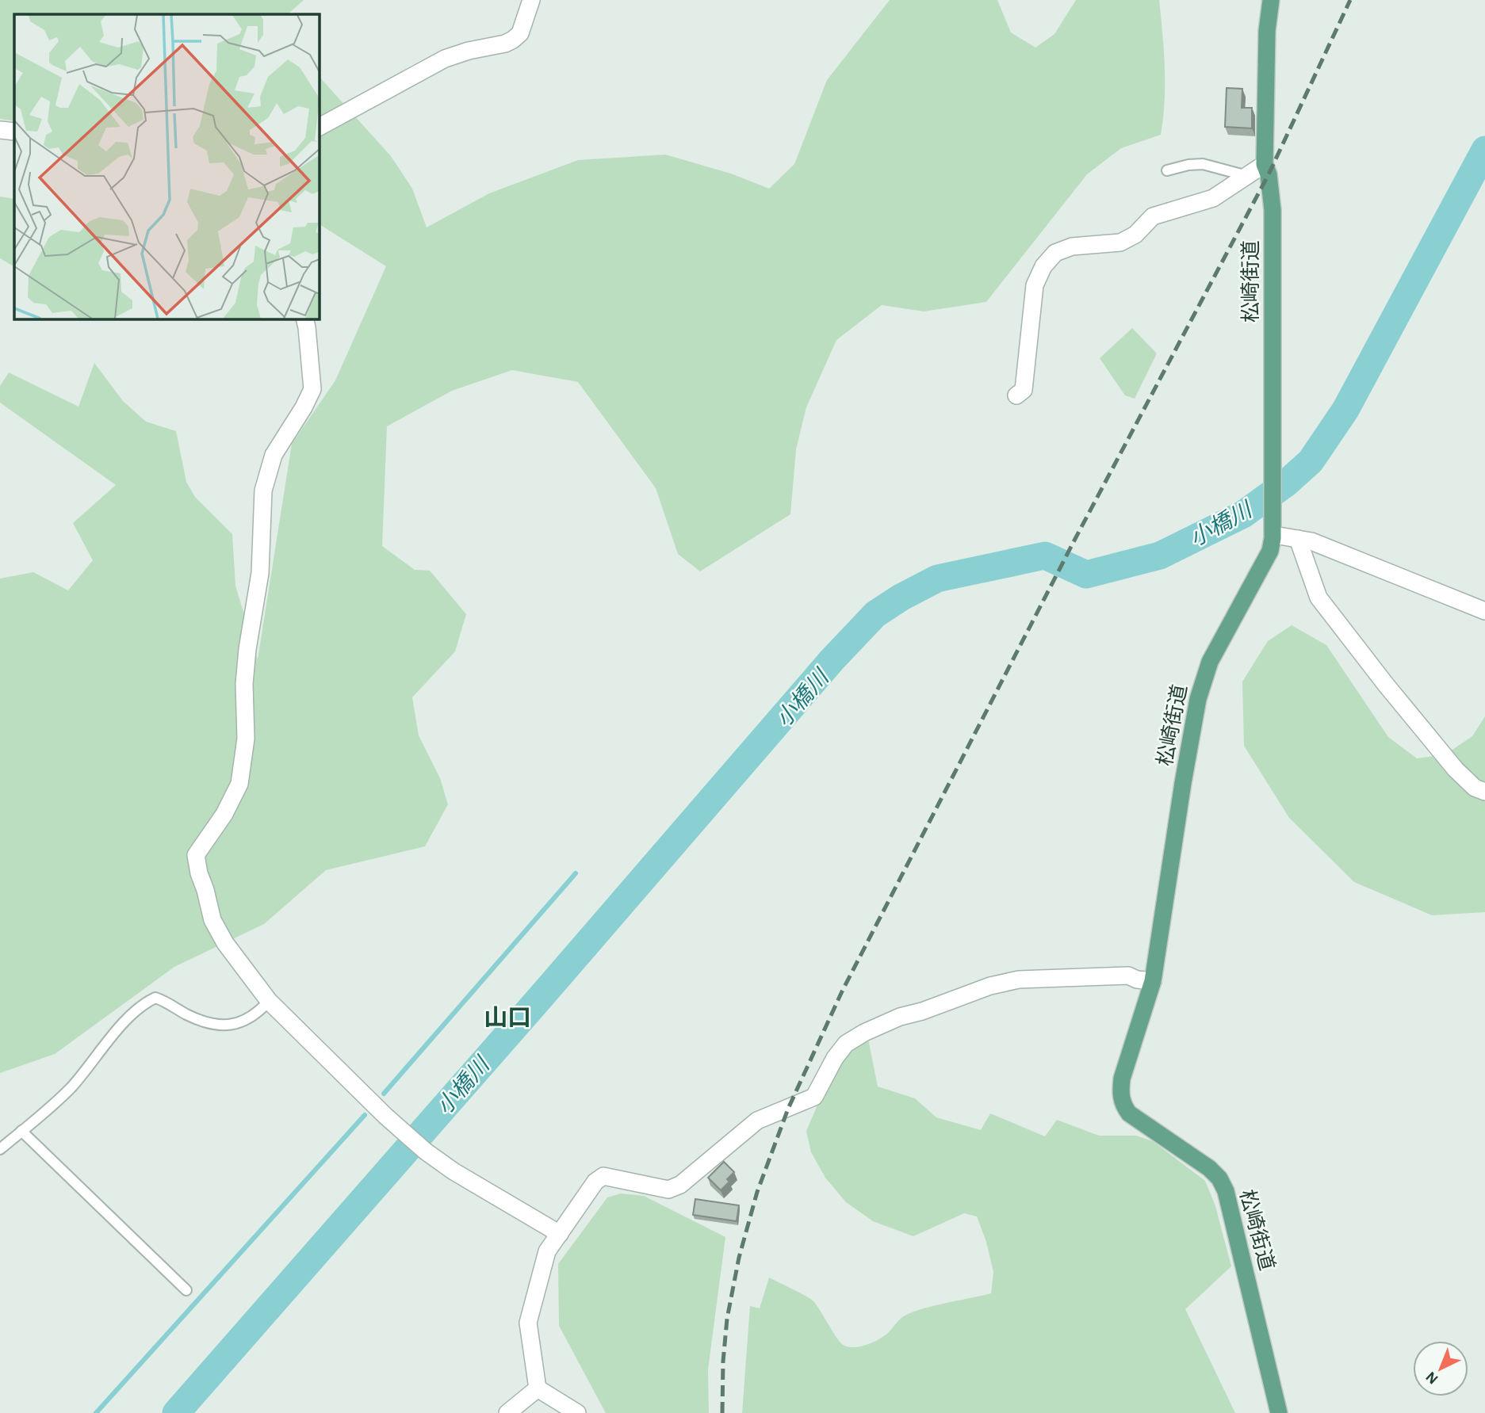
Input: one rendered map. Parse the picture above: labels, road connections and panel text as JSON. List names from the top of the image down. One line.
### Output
{"streets":{"main road":["松崎街道"]},"districts":["山口"],"water":["小橋川"],"north":"bottom left"}
